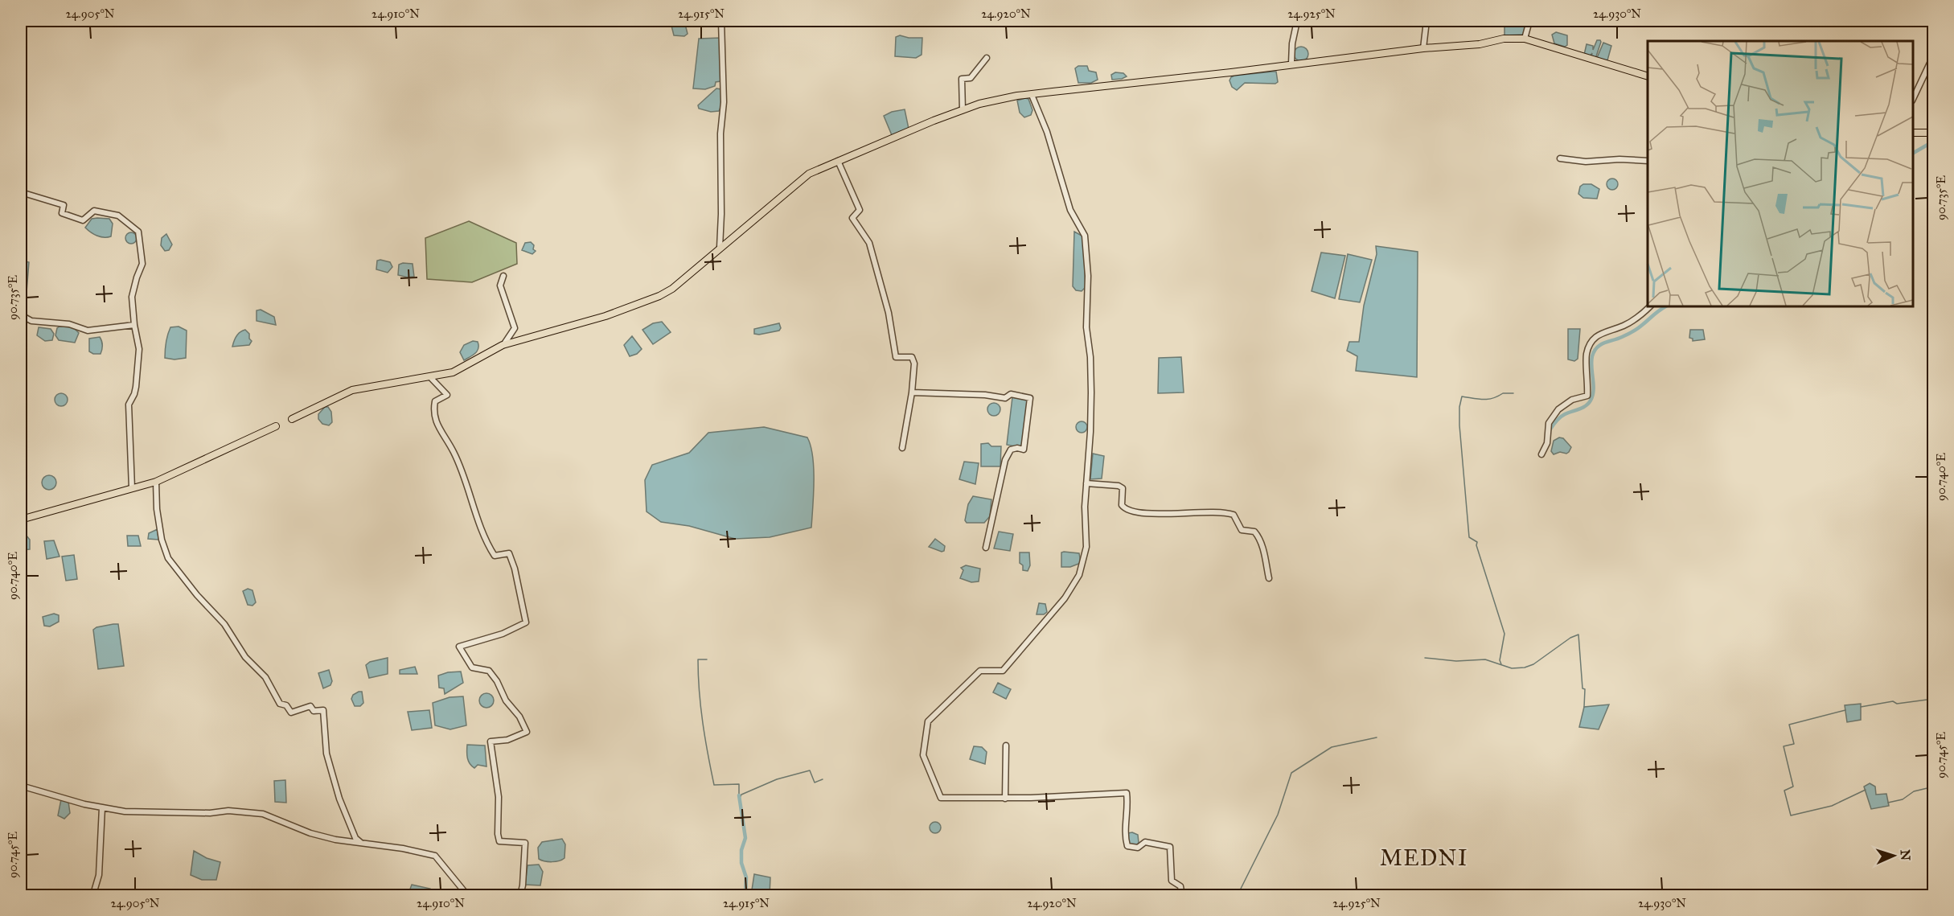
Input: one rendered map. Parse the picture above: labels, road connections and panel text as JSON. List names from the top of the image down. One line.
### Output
{"districts":["MEDNI"],"north":"right","coordinates":["24.905°N","24.910°N","24.915°N","24.920°N","24.925°N","24.930°N","90.735°E","90.740°E","90.745°E"]}
